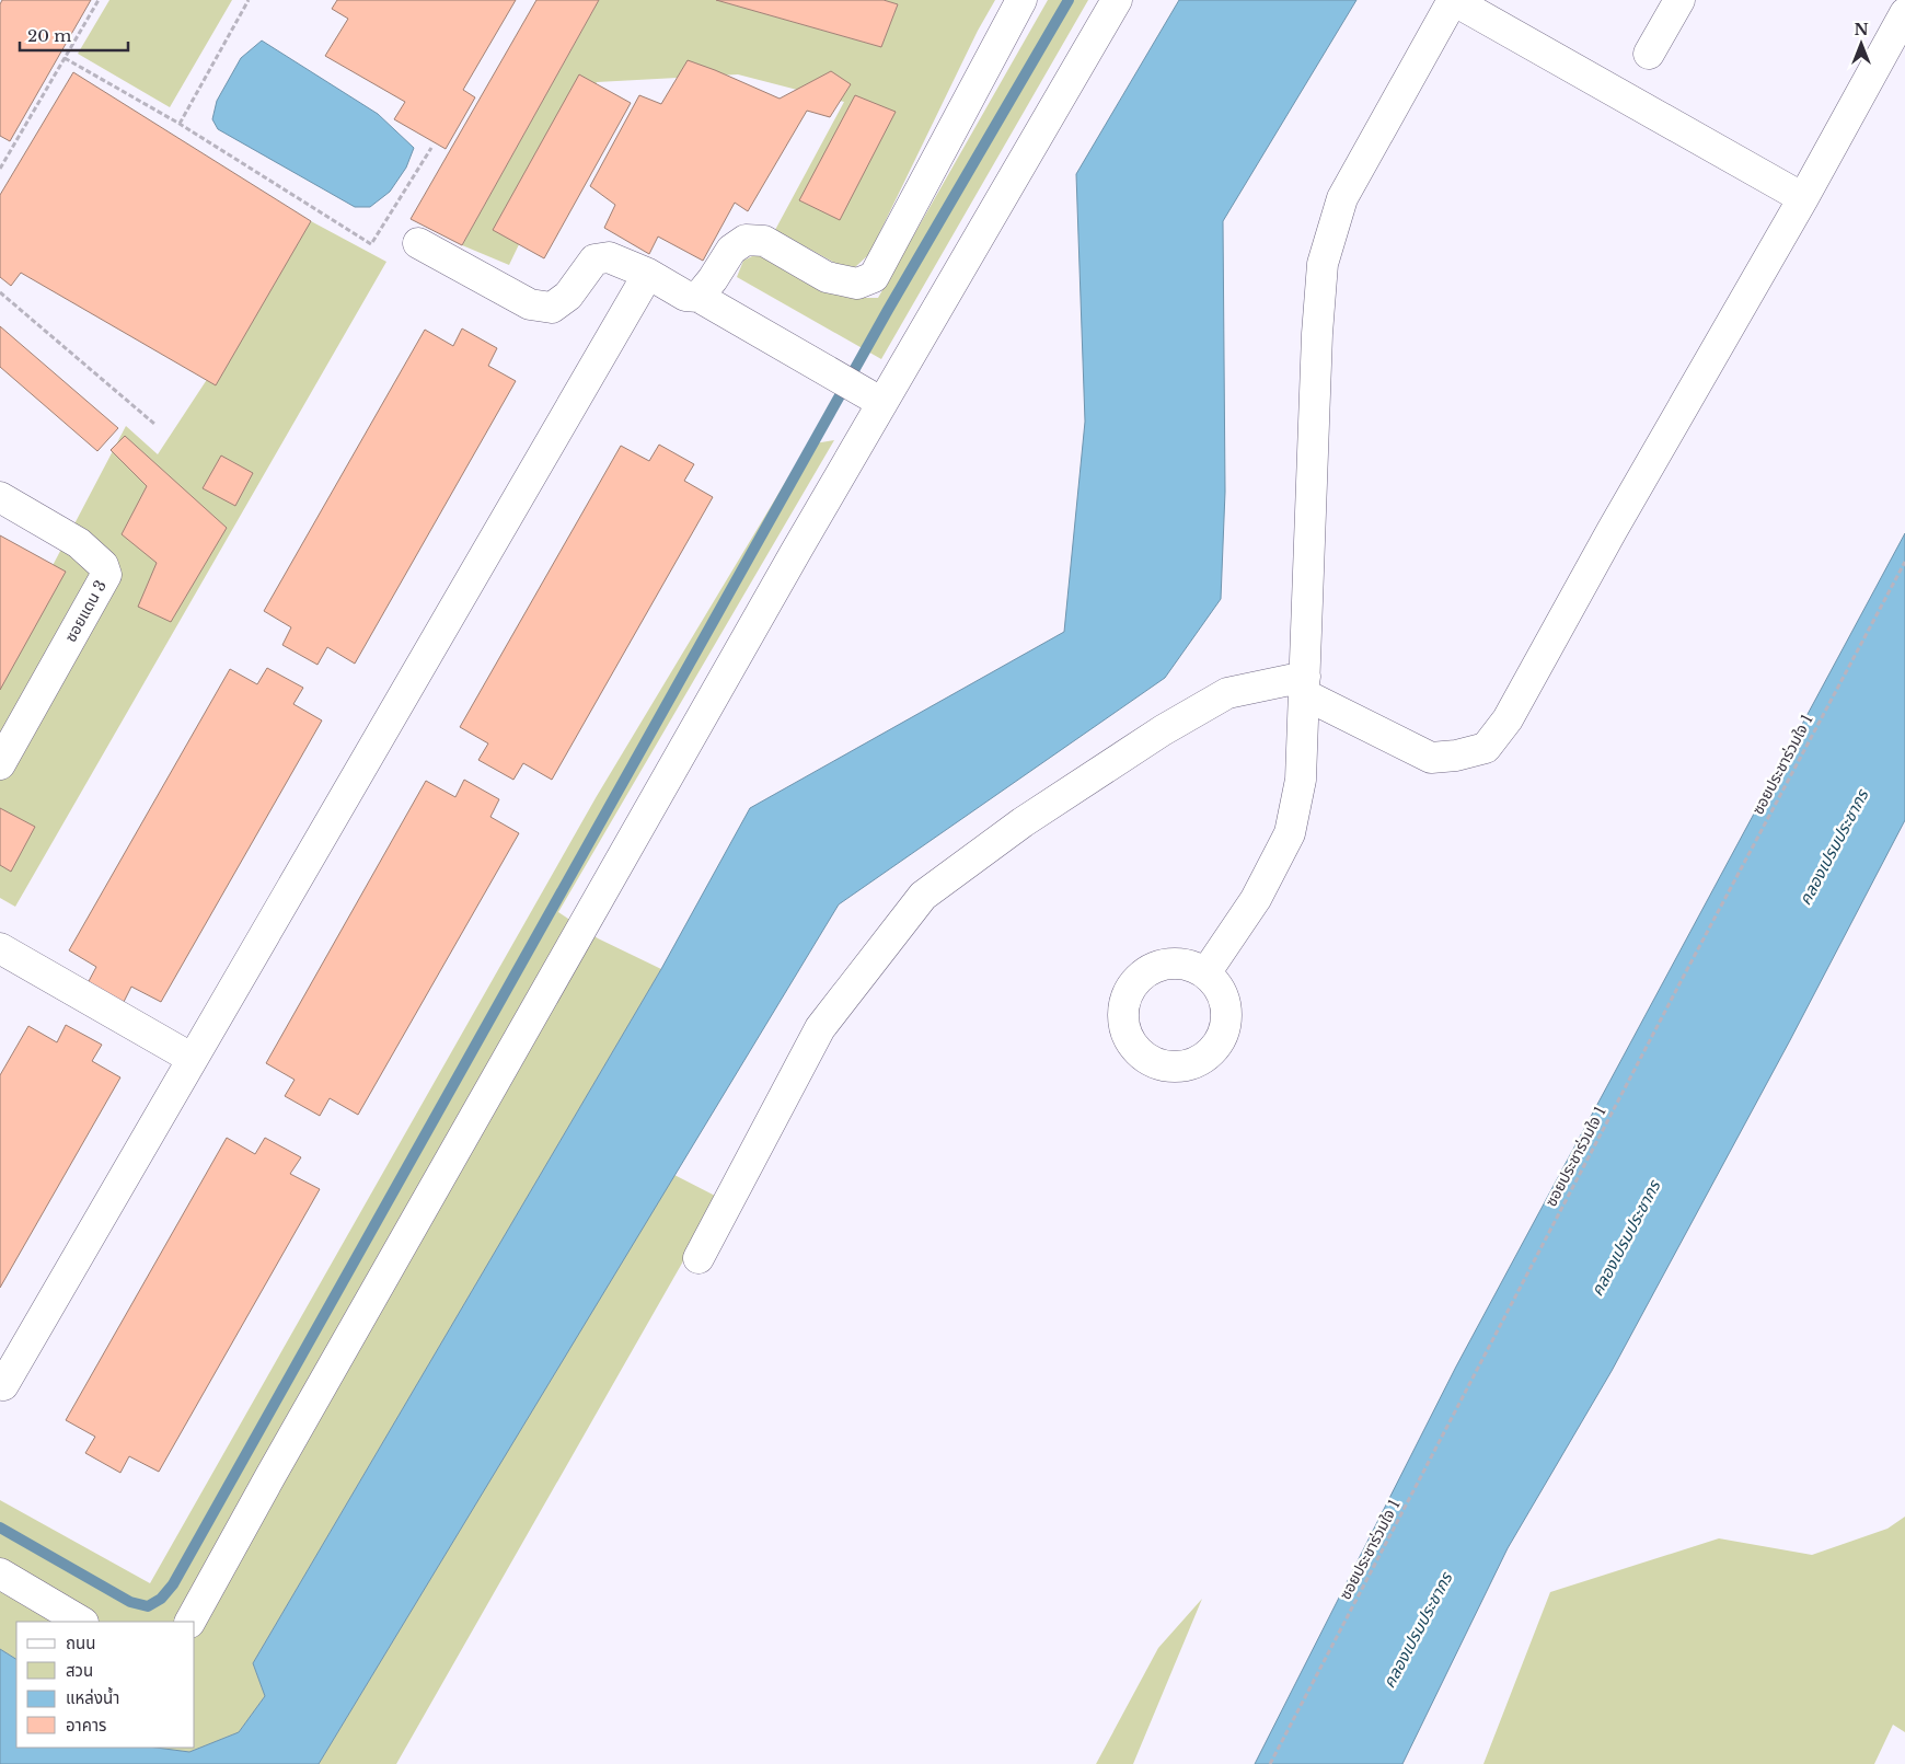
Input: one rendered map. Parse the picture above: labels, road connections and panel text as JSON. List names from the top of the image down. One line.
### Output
{"streets":{"street":["ซอยแดน 3"],"path":["ซอยประชาร่วมใจ 1"]},"water":["คลองเปรมประชากร"],"legend":["ถนน","สวน","แหล่งน้ำ","อาคาร"],"scale_bar":"20 m","north":"top"}
